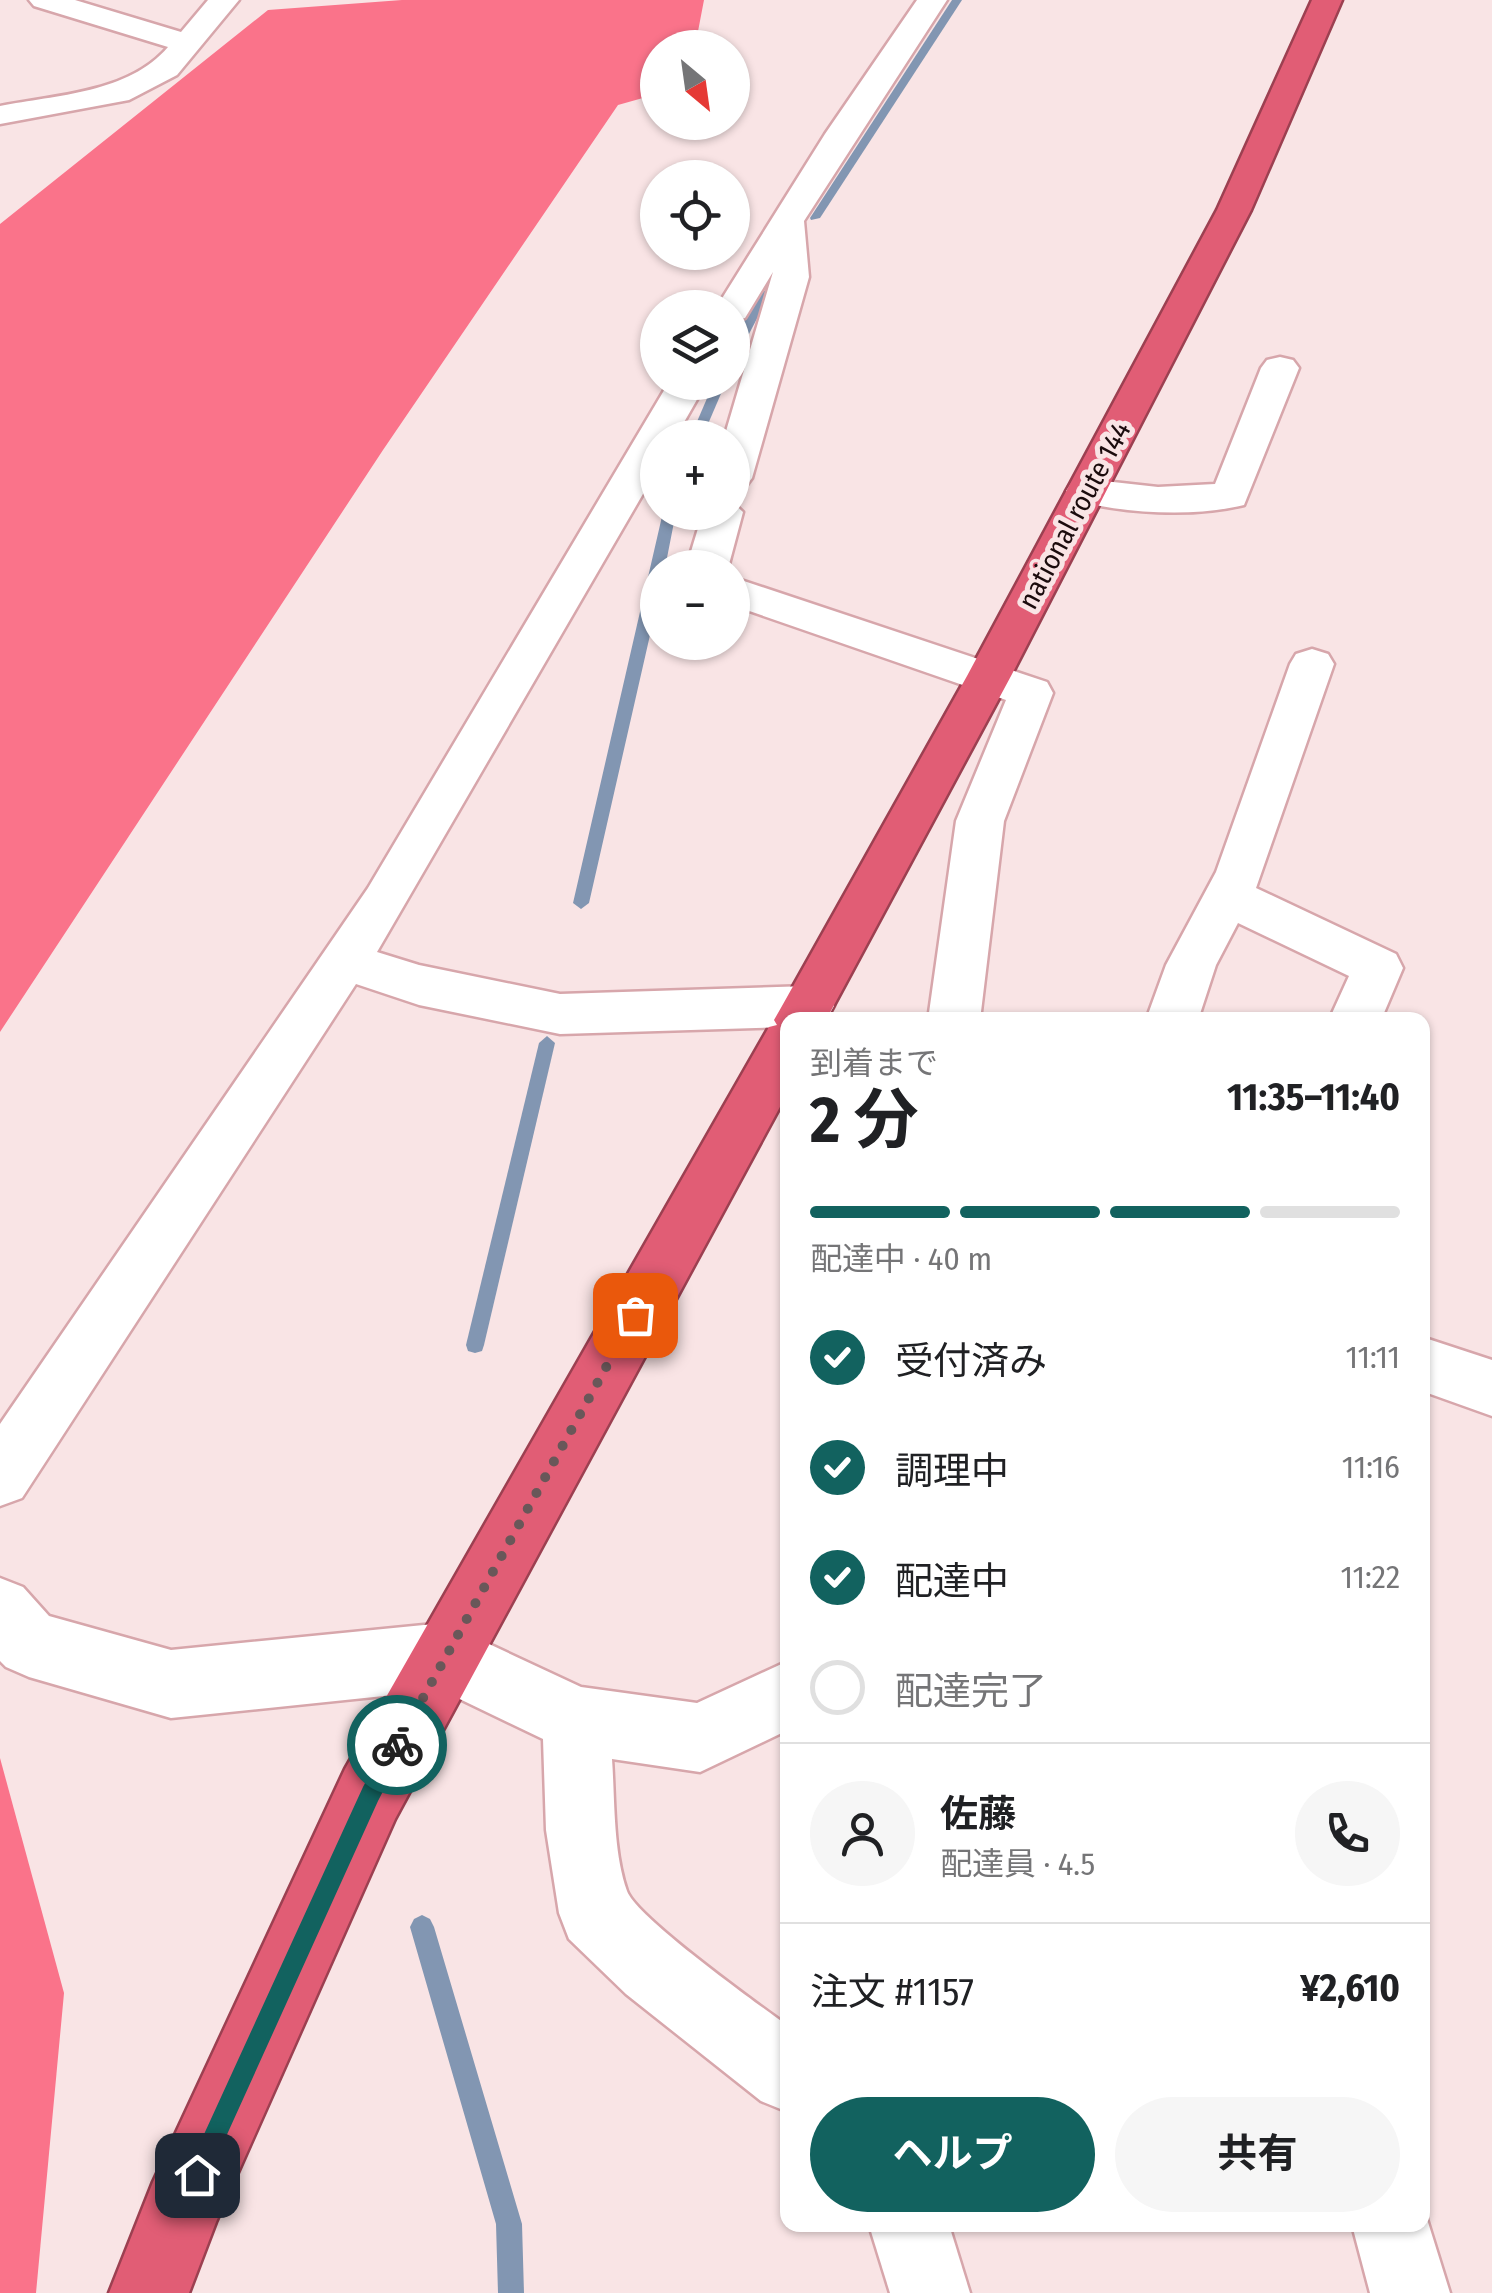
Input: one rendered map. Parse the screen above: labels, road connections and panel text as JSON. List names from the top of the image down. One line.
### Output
{"streets":{"highway":["national route 144"]},"north":"bottom right","page":{"map_buttons":["+","−"],"heading":["2 分","到着まで","11:35–11:40"],"panel":["佐藤","配達員 · 4.5","注文 #1157","¥2,610"],"bar":"配達中 · 40 m","list":[["受付済み","11:11"],["調理中","11:16"],["配達中","11:22"],"配達完了"],"buttons":["ヘルプ","共有"]}}
